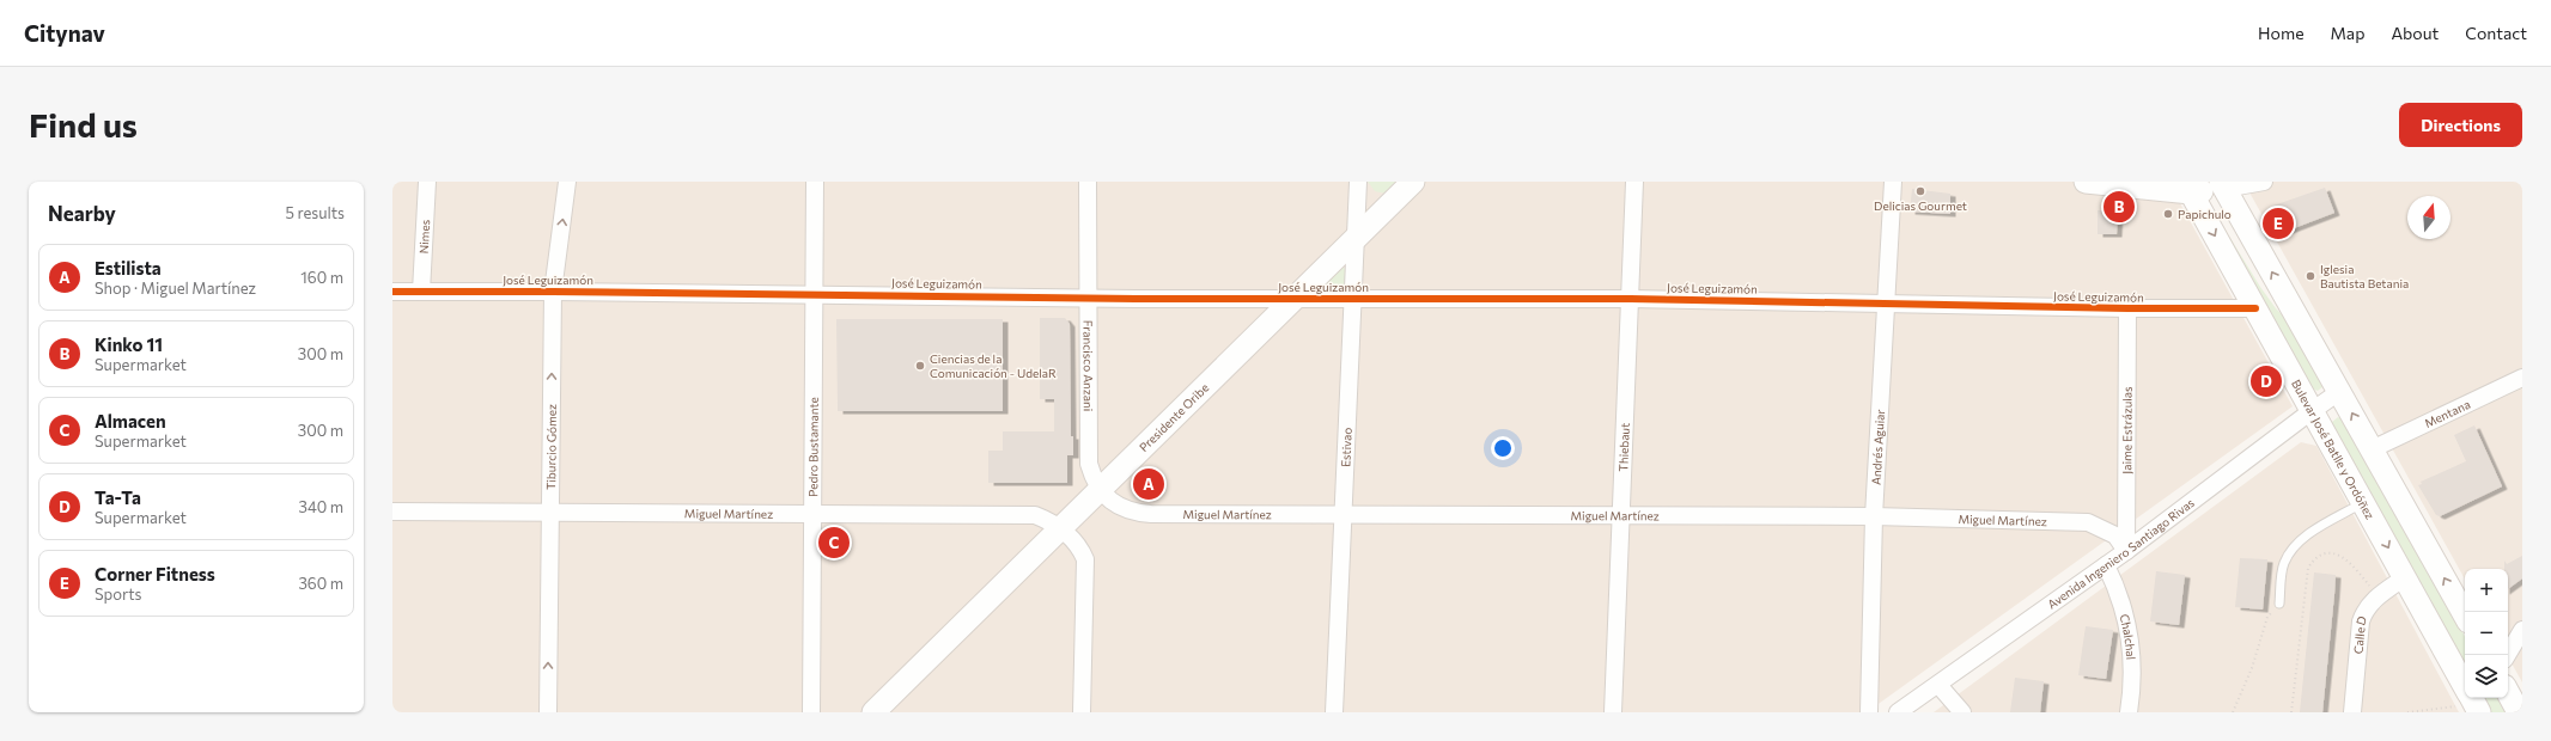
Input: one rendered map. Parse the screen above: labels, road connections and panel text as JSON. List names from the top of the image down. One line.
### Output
{"streets":{"main road":["Presidente Oribe","Bulevar José Batlle y Ordóñez"],"street":["Nimes","José Leguizamón","Francisco Anzani","Mentana","Jaime Estrázulas","Tiburcio Gómez","Pedro Bustamante","Estivao","Thiebaut","Andrés Aguiar","Miguel Martínez","Avenida Ingeniero Santiago Rivas","Calle D","Chalchal"]},"crossings":[["Nimes","José Leguizamón"],["José Leguizamón","Francisco Anzani"],["José Leguizamón","Presidente Oribe"],["José Leguizamón","Jaime Estrázulas"],["José Leguizamón","Tiburcio Gómez"],["José Leguizamón","Pedro Bustamante"],["José Leguizamón","Estivao"],["José Leguizamón","Thiebaut"],["José Leguizamón","Andrés Aguiar"],["José Leguizamón","Bulevar José Batlle y Ordóñez"],["Francisco Anzani","Presidente Oribe"],["Francisco Anzani","Miguel Martínez"],["Presidente Oribe","Estivao"],["Presidente Oribe","Miguel Martínez"],["Jaime Estrázulas","Miguel Martínez"],["Jaime Estrázulas","Avenida Ingeniero Santiago Rivas"],["Tiburcio Gómez","Miguel Martínez"],["Pedro Bustamante","Miguel Martínez"],["Estivao","Miguel Martínez"],["Thiebaut","Miguel Martínez"],["Andrés Aguiar","Miguel Martínez"],["Bulevar José Batlle y Ordóñez","Avenida Ingeniero Santiago Rivas"],["Bulevar José Batlle y Ordóñez","Calle D"],["Miguel Martínez","Avenida Ingeniero Santiago Rivas"],["Avenida Ingeniero Santiago Rivas","Chalchal"]],"one_way":["Tiburcio Gómez"],"places":["Delicias Gourmet","Papichulo","Iglesia Bautista Betania","Ciencias de la Comunicación - UdelaR"],"north":"top","page":{"header":"Citynav","nav":["Home","Map","About","Contact"],"buttons":"Directions","title":"Find us","heading":["Nearby","5 results"],"pins":["B","E","D","A","C"],"list":[{"mark":"A","name":"Estilista","note":"Shop · Miguel Martínez","value":"160 m"},{"mark":"B","name":"Kinko 11","note":"Supermarket","value":"300 m"},{"mark":"C","name":"Almacen","note":"Supermarket","value":"300 m"},{"mark":"D","name":"Ta-Ta","note":"Supermarket","value":"340 m"},{"mark":"E","name":"Corner Fitness","note":"Sports","value":"360 m"}],"map_buttons":["+","−"]}}
